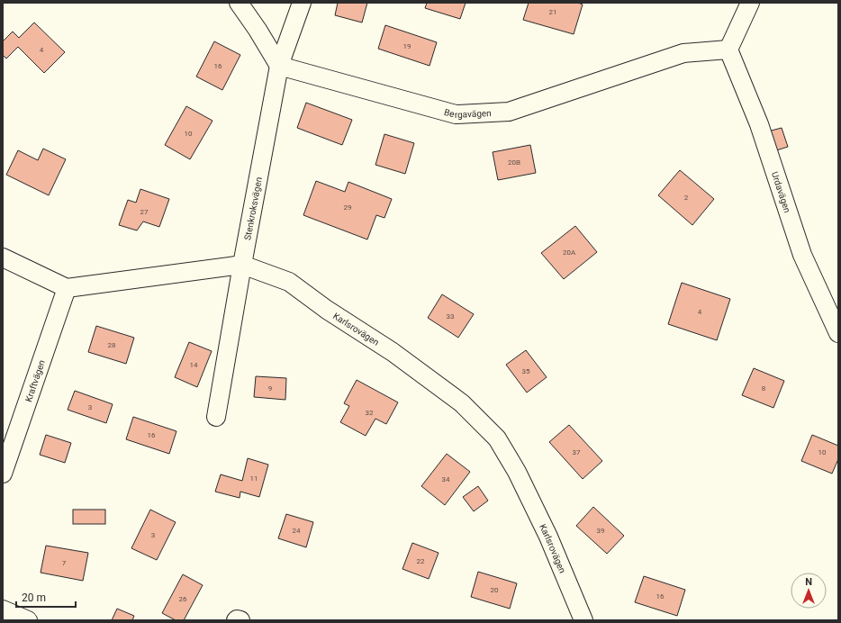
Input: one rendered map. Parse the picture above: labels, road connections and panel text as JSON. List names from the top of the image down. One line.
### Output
{"streets":{"street":["Bergavägen","Urdavägen","Stenkroksvägen","Karlsrovägen","Kraftvägen"]},"crossings":[["Bergavägen","Urdavägen"],["Bergavägen","Stenkroksvägen"],["Stenkroksvägen","Karlsrovägen"],["Karlsrovägen","Kraftvägen"]],"house_numbers":["21","19","4","16","10","20B","2","29","27","20A","4","33","28","14","35","9","8","3","32","16","37","10","11","34","24","39","3","22","7","20","16","26"],"scale_bar":"20 m","north":"top"}
